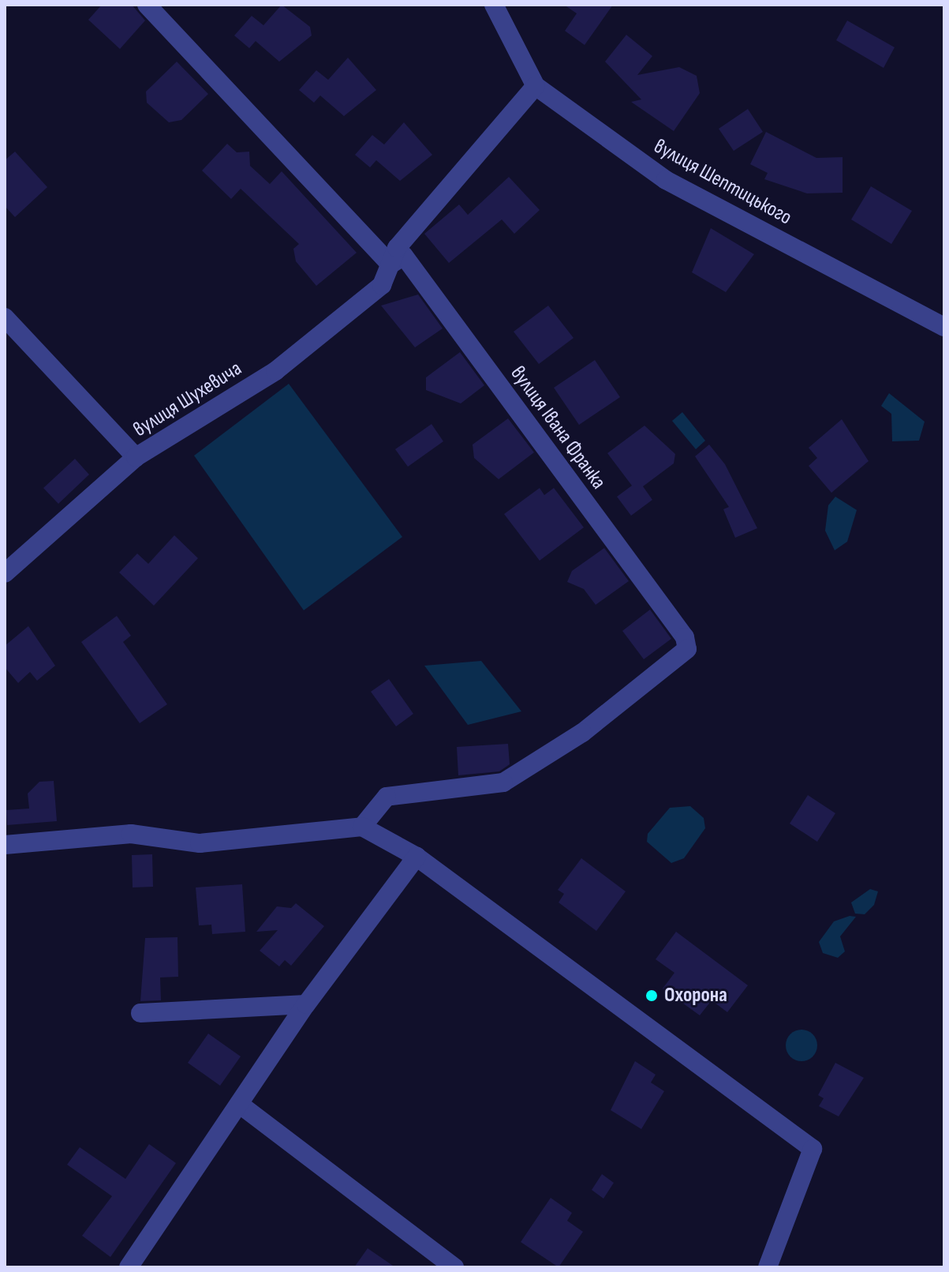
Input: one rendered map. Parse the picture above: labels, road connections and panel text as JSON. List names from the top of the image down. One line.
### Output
{"streets":{"street":["вулиця Шептицького","вулиця Шухевича","вулиця Івана Франка"]},"crossings":[["вулиця Шептицького","вулиця Шухевича"],["вулиця Шухевича","вулиця Івана Франка"]],"places":["Охорона"]}
